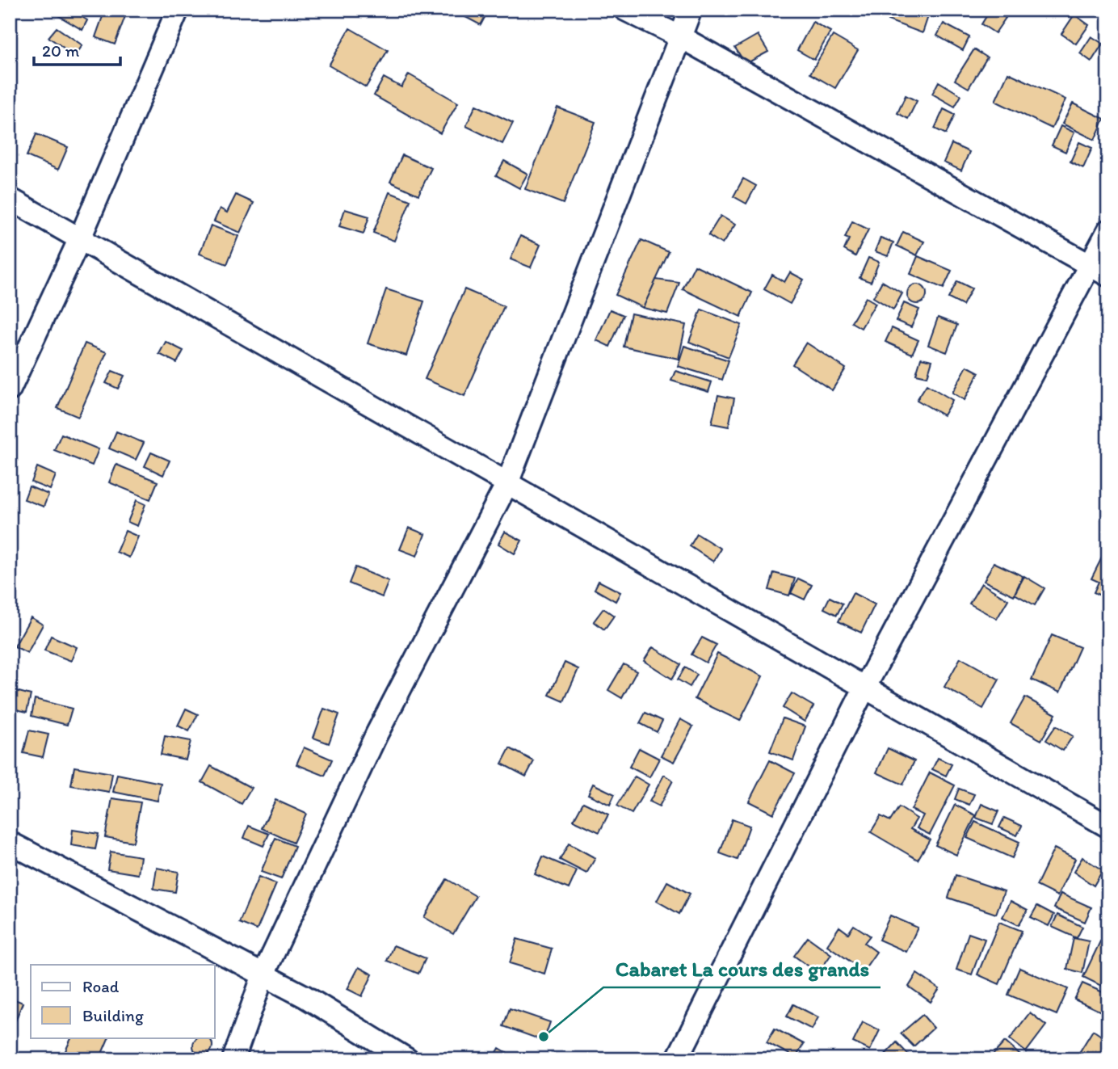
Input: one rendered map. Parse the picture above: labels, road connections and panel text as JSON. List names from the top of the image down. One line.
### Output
{"places":["Cabaret La cours des grands"],"legend":["Road","Building"],"scale_bar":"20 m"}
